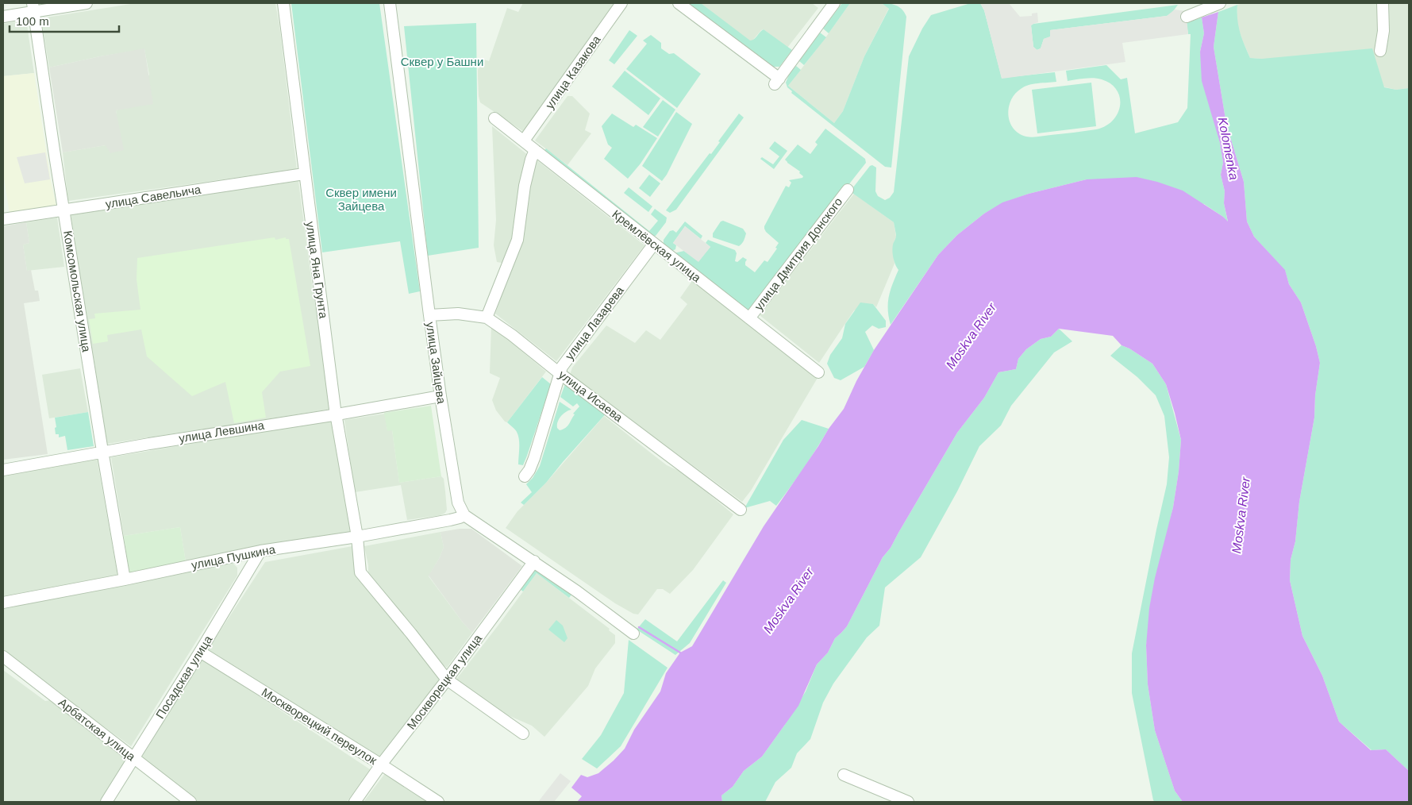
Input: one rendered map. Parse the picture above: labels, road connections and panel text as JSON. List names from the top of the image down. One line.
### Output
{"streets":{"street":["улица Казакова","улица Савельича","Кремлёвская улица","улица Дмитрия Донского","улица Яна Грунта","Комсомольская улица","улица Лазарева","улица Зайцева","улица Исаева","улица Левшина","улица Пушкина","Посадская улица","Москворецкая улица","Москворецкий переулок","Арбатская улица"]},"crossings":[["улица Казакова","Кремлёвская улица"],["улица Савельича","улица Яна Грунта"],["улица Савельича","Комсомольская улица"],["Кремлёвская улица","улица Дмитрия Донского"],["Кремлёвская улица","улица Лазарева"],["улица Яна Грунта","улица Левшина"],["улица Яна Грунта","улица Пушкина"],["улица Яна Грунта","Москворецкая улица"],["Комсомольская улица","улица Левшина"],["Комсомольская улица","улица Пушкина"],["улица Лазарева","улица Исаева"],["улица Зайцева","улица Исаева"],["улица Зайцева","улица Левшина"],["улица Зайцева","улица Пушкина"],["улица Пушкина","Посадская улица"],["Посадская улица","Москворецкий переулок"],["Посадская улица","Арбатская улица"],["Москворецкая улица","Москворецкий переулок"]],"water":["Kolomenka","Moskva River"],"parks":["Сквер у Башни","Сквер имени Зайцева"],"scale_bar":"100 m"}
